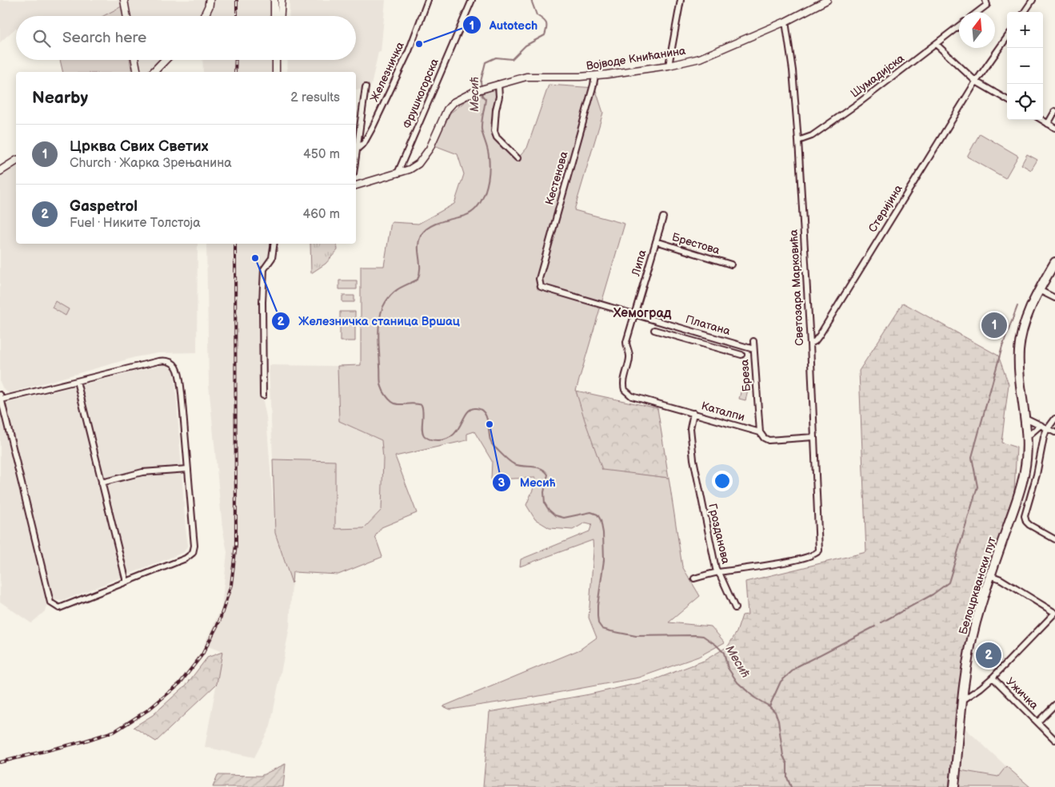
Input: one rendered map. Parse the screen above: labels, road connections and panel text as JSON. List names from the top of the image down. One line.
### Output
{"streets":{"main road":["Белоцрквански пут"],"street":["Војводе Книћанина","Железничка","Шумадијска","Фрушкогорска","Кестенова","Стеријина","Брестова","Липа","Светозара Марковића","Платана","Бреза","Каталпи","Грозданова","Ужичка"]},"crossings":[["Војводе Книћанина","Фрушкогорска"],["Војводе Книћанина","Кестенова"],["Војводе Книћанина","Светозара Марковића"],["Шумадијска","Светозара Марковића"],["Кестенова","Платана"],["Стеријина","Светозара Марковића"],["Брестова","Липа"],["Липа","Платана"],["Липа","Каталпи"],["Светозара Марковића","Каталпи"],["Светозара Марковића","Грозданова"],["Платана","Бреза"],["Бреза","Каталпи"],["Каталпи","Грозданова"]],"districts":["Хемоград"],"water":["Месић"],"places":["Autotech","Железничка станица Вршац","Месић"],"north":"top","page":{"map_buttons":["+","−"],"search":"Search here","heading":["Nearby","2 results"],"list":[{"mark":"1","name":"Црква Свих Светих","note":"Church · Жарка Зрењанина","value":"450 m"},{"mark":"2","name":"Gaspetrol","note":"Fuel · Никите Толстоја","value":"460 m"}],"pins":["1","2"]}}
